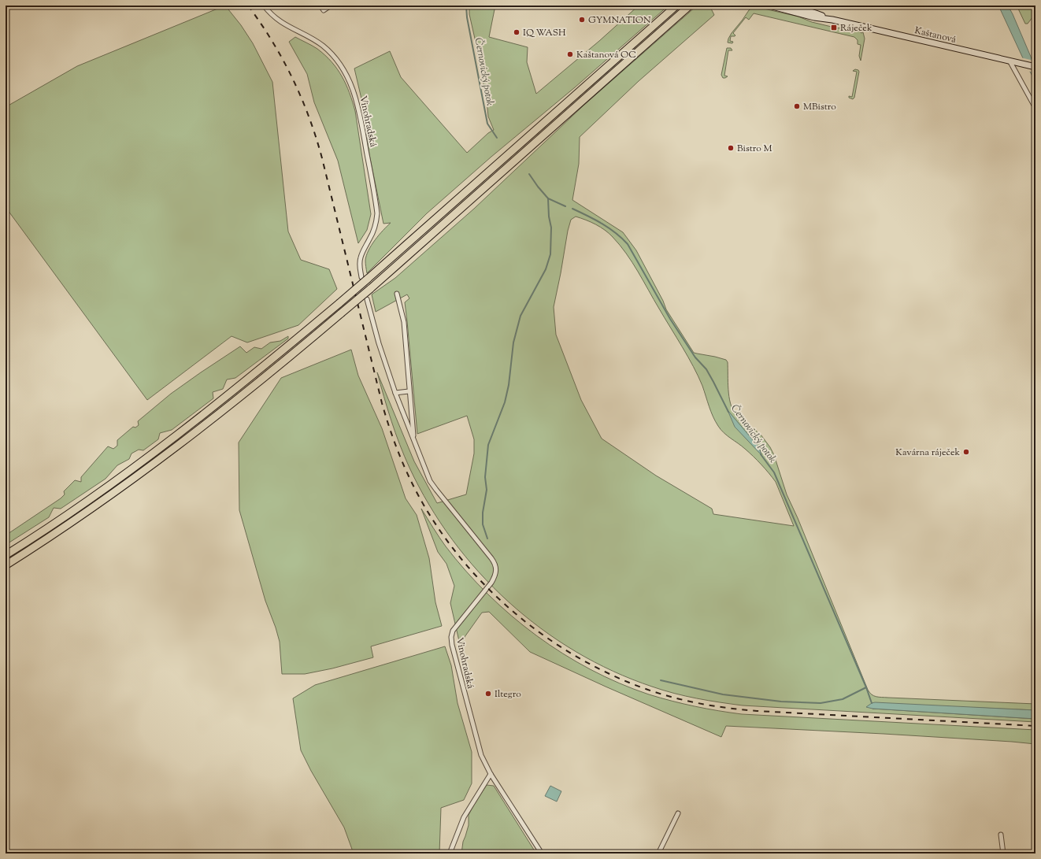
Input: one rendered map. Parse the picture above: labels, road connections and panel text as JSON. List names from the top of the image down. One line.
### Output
{"streets":{"main road":["Kaštanová"],"street":["Vinohradská"]},"water":["Černovický potok"],"places":{"other":["GYMNATION","IQ WASH","Kaštanová OC","MBistro","Bistro M","Kavárna ráječek","Iltegro"],"transit":["Ráječek"]}}
